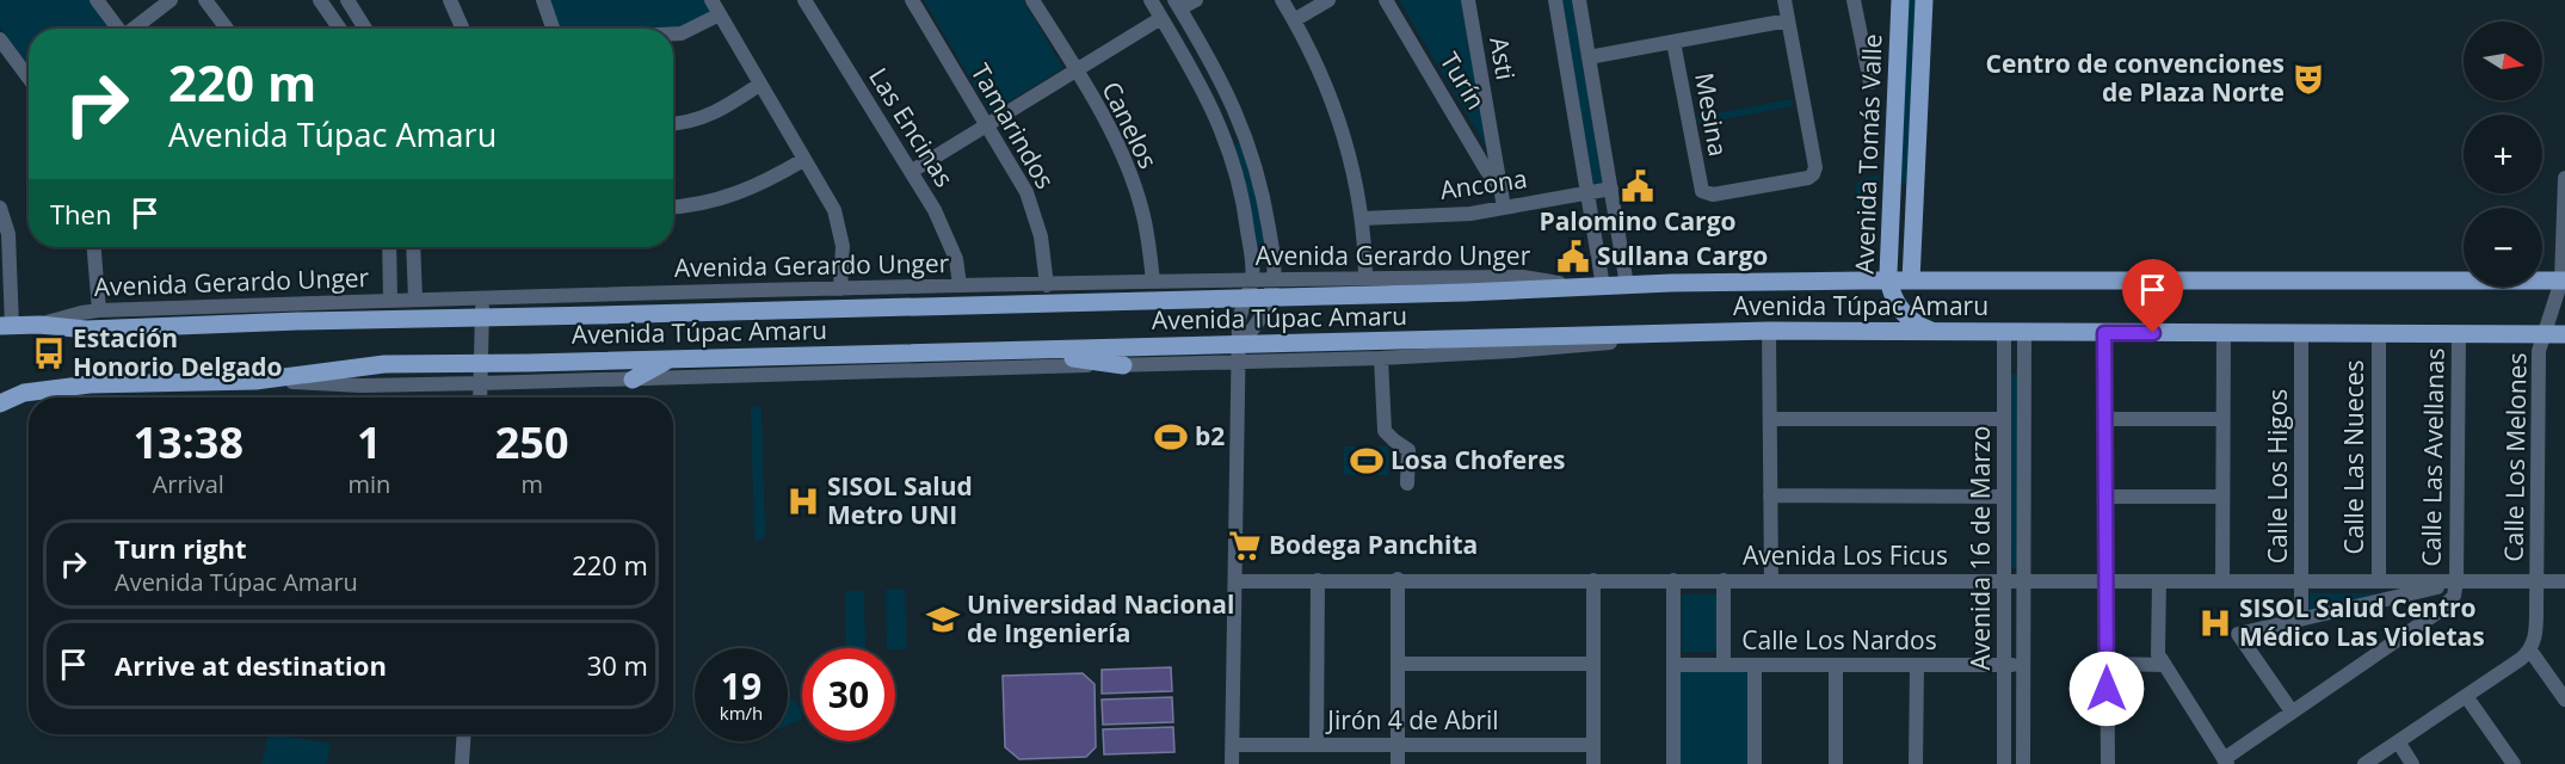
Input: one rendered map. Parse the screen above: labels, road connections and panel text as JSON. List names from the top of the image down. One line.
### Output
{"streets":{"main road":["Avenida Tomás Valle","Avenida Túpac Amaru"],"street":["Asti","Turín","Mesina","Canelos","Tamarindos","Las Encinas","Ancona","Avenida Gerardo Unger","Calle Las Nueces","Calle Las Avellanas","Calle Los Melones","Calle Los Higos","Avenida 16 de Marzo","Avenida Los Ficus","Calle Los Nardos","Jirón 4 de Abril"]},"crossings":[["Asti","Turín"],["Asti","Ancona"],["Canelos","Avenida Gerardo Unger"],["Tamarindos","Avenida Gerardo Unger"],["Las Encinas","Avenida Gerardo Unger"],["Avenida Tomás Valle","Avenida Túpac Amaru"],["Avenida Gerardo Unger","Avenida Túpac Amaru"],["Avenida Túpac Amaru","Calle Las Nueces"],["Avenida Túpac Amaru","Calle Las Avellanas"],["Avenida Túpac Amaru","Calle Los Melones"],["Avenida Túpac Amaru","Calle Los Higos"],["Avenida Túpac Amaru","Avenida 16 de Marzo"],["Calle Las Nueces","Avenida Los Ficus"],["Calle Las Avellanas","Avenida Los Ficus"],["Calle Los Melones","Avenida Los Ficus"],["Calle Los Higos","Avenida Los Ficus"],["Avenida 16 de Marzo","Avenida Los Ficus"],["Avenida 16 de Marzo","Calle Los Nardos"]],"places":{"theatre":["Centro de convenciones de Plaza Norte"],"public building":["Palomino Cargo","Sullana Cargo"],"bus stop":["Estación Honorio Delgado"],"sports":["b2","Losa Choferes"],"hospital":["SISOL Salud Metro UNI","SISOL Salud Centro Médico Las Violetas"],"supermarket":["Bodega Panchita"],"school or university":["Universidad Nacional de Ingeniería"]},"north":"right","page":{"map_buttons":["+","−"],"turn":["220 m","Avenida Túpac Amaru"],"then":"Then","eta":["13:38","Arrival","1","min","250","m"],"list":[{"name":"Turn right","note":"Avenida Túpac Amaru","value":"220 m"},{"name":"Arrive at destination","value":"30 m"}],"speed":"19 km/h","limit":"30"}}
